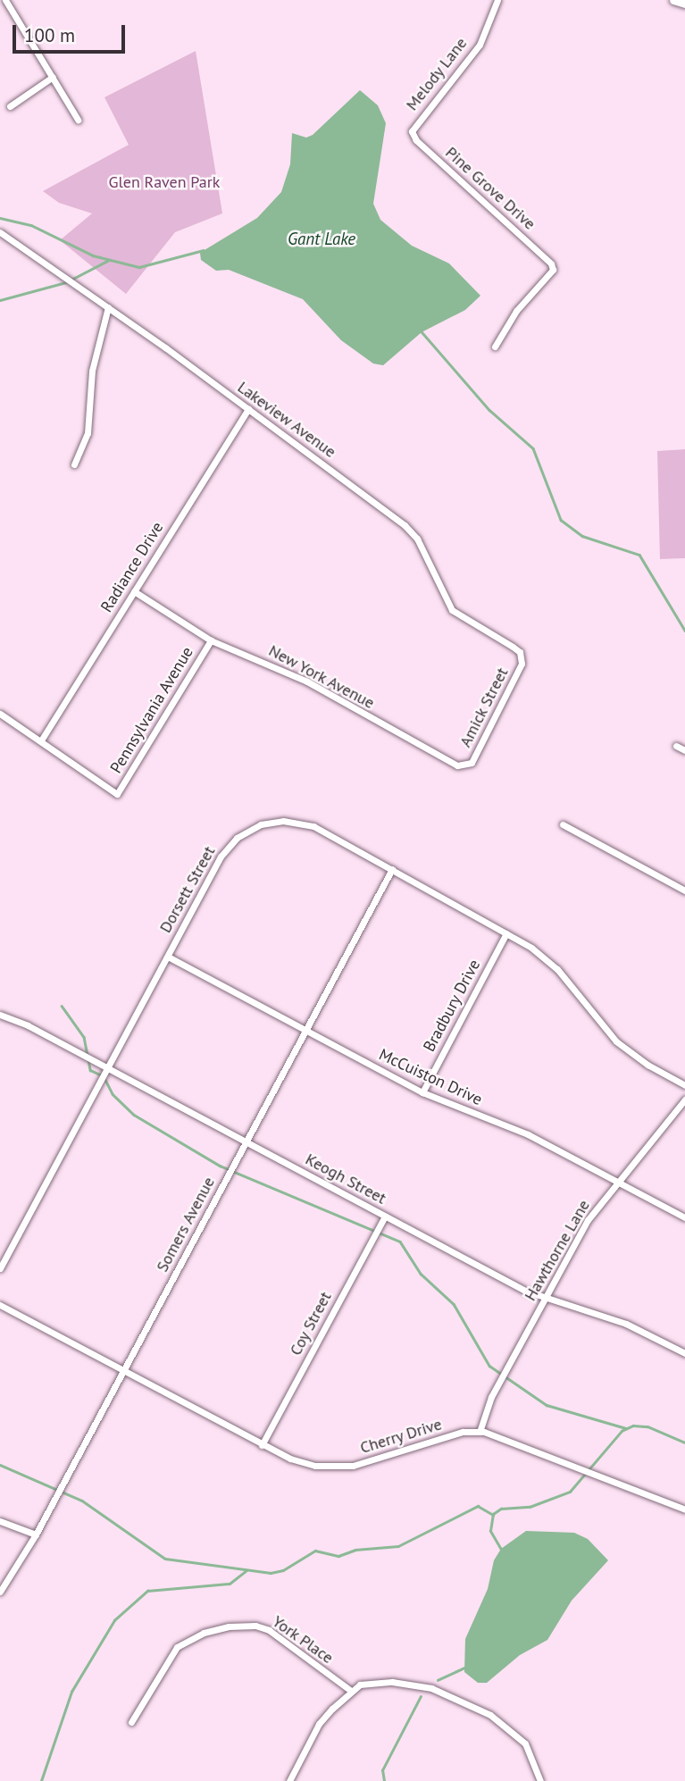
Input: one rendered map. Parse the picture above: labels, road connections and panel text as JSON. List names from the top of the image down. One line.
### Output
{"streets":{"street":["Melody Lane","Pine Grove Drive","Lakeview Avenue","Radiance Drive","New York Avenue","Amick Street","Pennsylvania Avenue","Dorsett Street","Bradbury Drive","McCuiston Drive","Keogh Street","Somers Avenue","Hawthorne Lane","Coy Street","Cherry Drive","York Place"]},"crossings":[["Melody Lane","Pine Grove Drive"],["Lakeview Avenue","Radiance Drive"],["Lakeview Avenue","Amick Street"],["Radiance Drive","New York Avenue"],["Radiance Drive","Pennsylvania Avenue"],["New York Avenue","Amick Street"],["New York Avenue","Pennsylvania Avenue"],["Dorsett Street","Bradbury Drive"],["Dorsett Street","McCuiston Drive"],["Dorsett Street","Keogh Street"],["Dorsett Street","Somers Avenue"],["Bradbury Drive","McCuiston Drive"],["McCuiston Drive","Somers Avenue"],["McCuiston Drive","Hawthorne Lane"],["Keogh Street","Somers Avenue"],["Keogh Street","Hawthorne Lane"],["Keogh Street","Coy Street"],["Somers Avenue","Cherry Drive"],["Hawthorne Lane","Cherry Drive"],["Coy Street","Cherry Drive"]],"water":["Gant Lake"],"parks":["Glen Raven Park"],"scale_bar":"100 m"}
